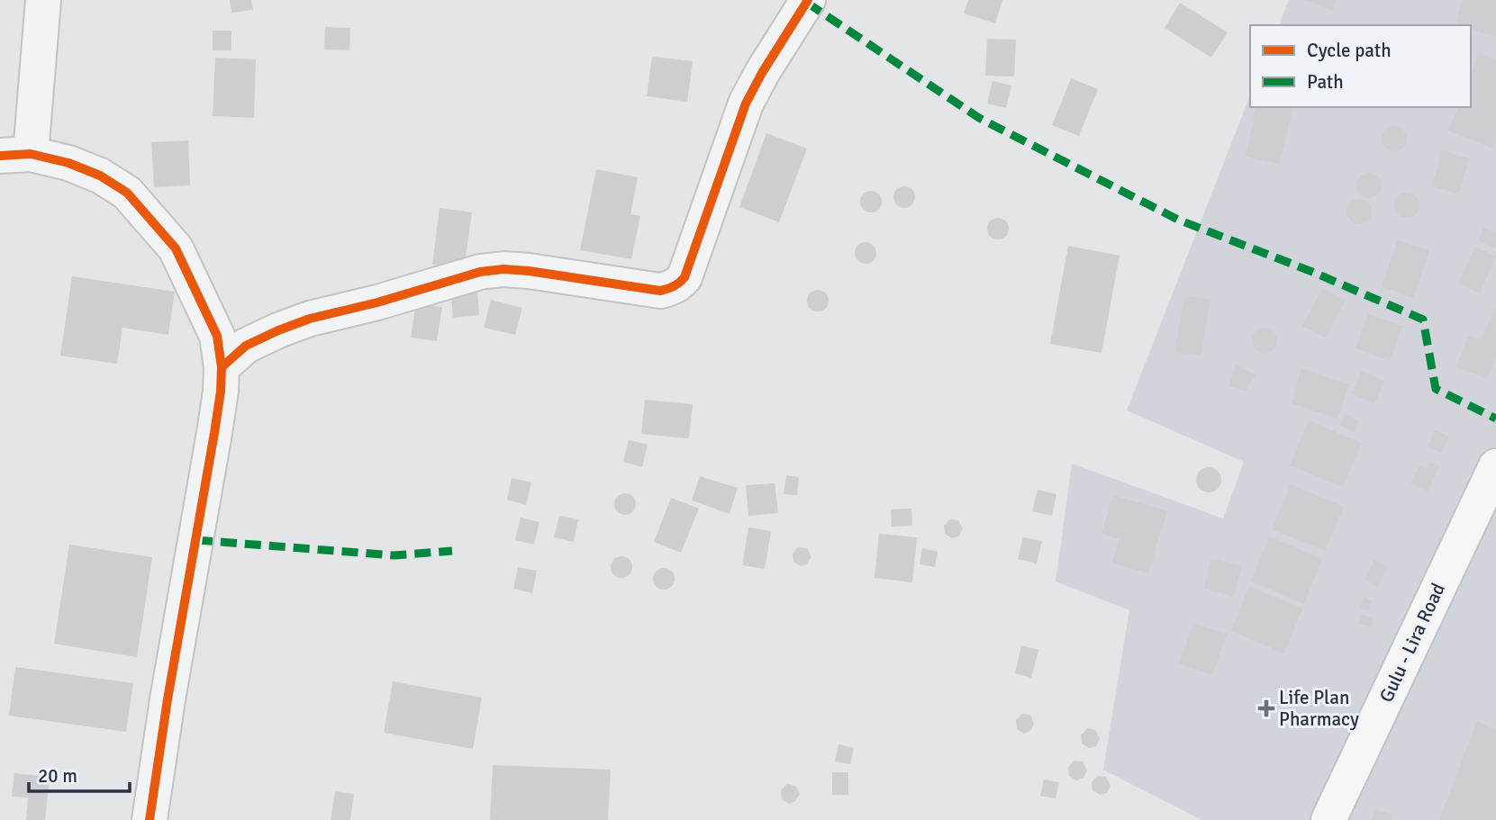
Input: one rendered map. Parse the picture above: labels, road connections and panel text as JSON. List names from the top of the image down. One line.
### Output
{"streets":{"main road":["Gulu - Lira Road"]},"places":{"health":["Life Plan Pharmacy"]},"legend":["Cycle path","Path"],"scale_bar":"20 m"}
